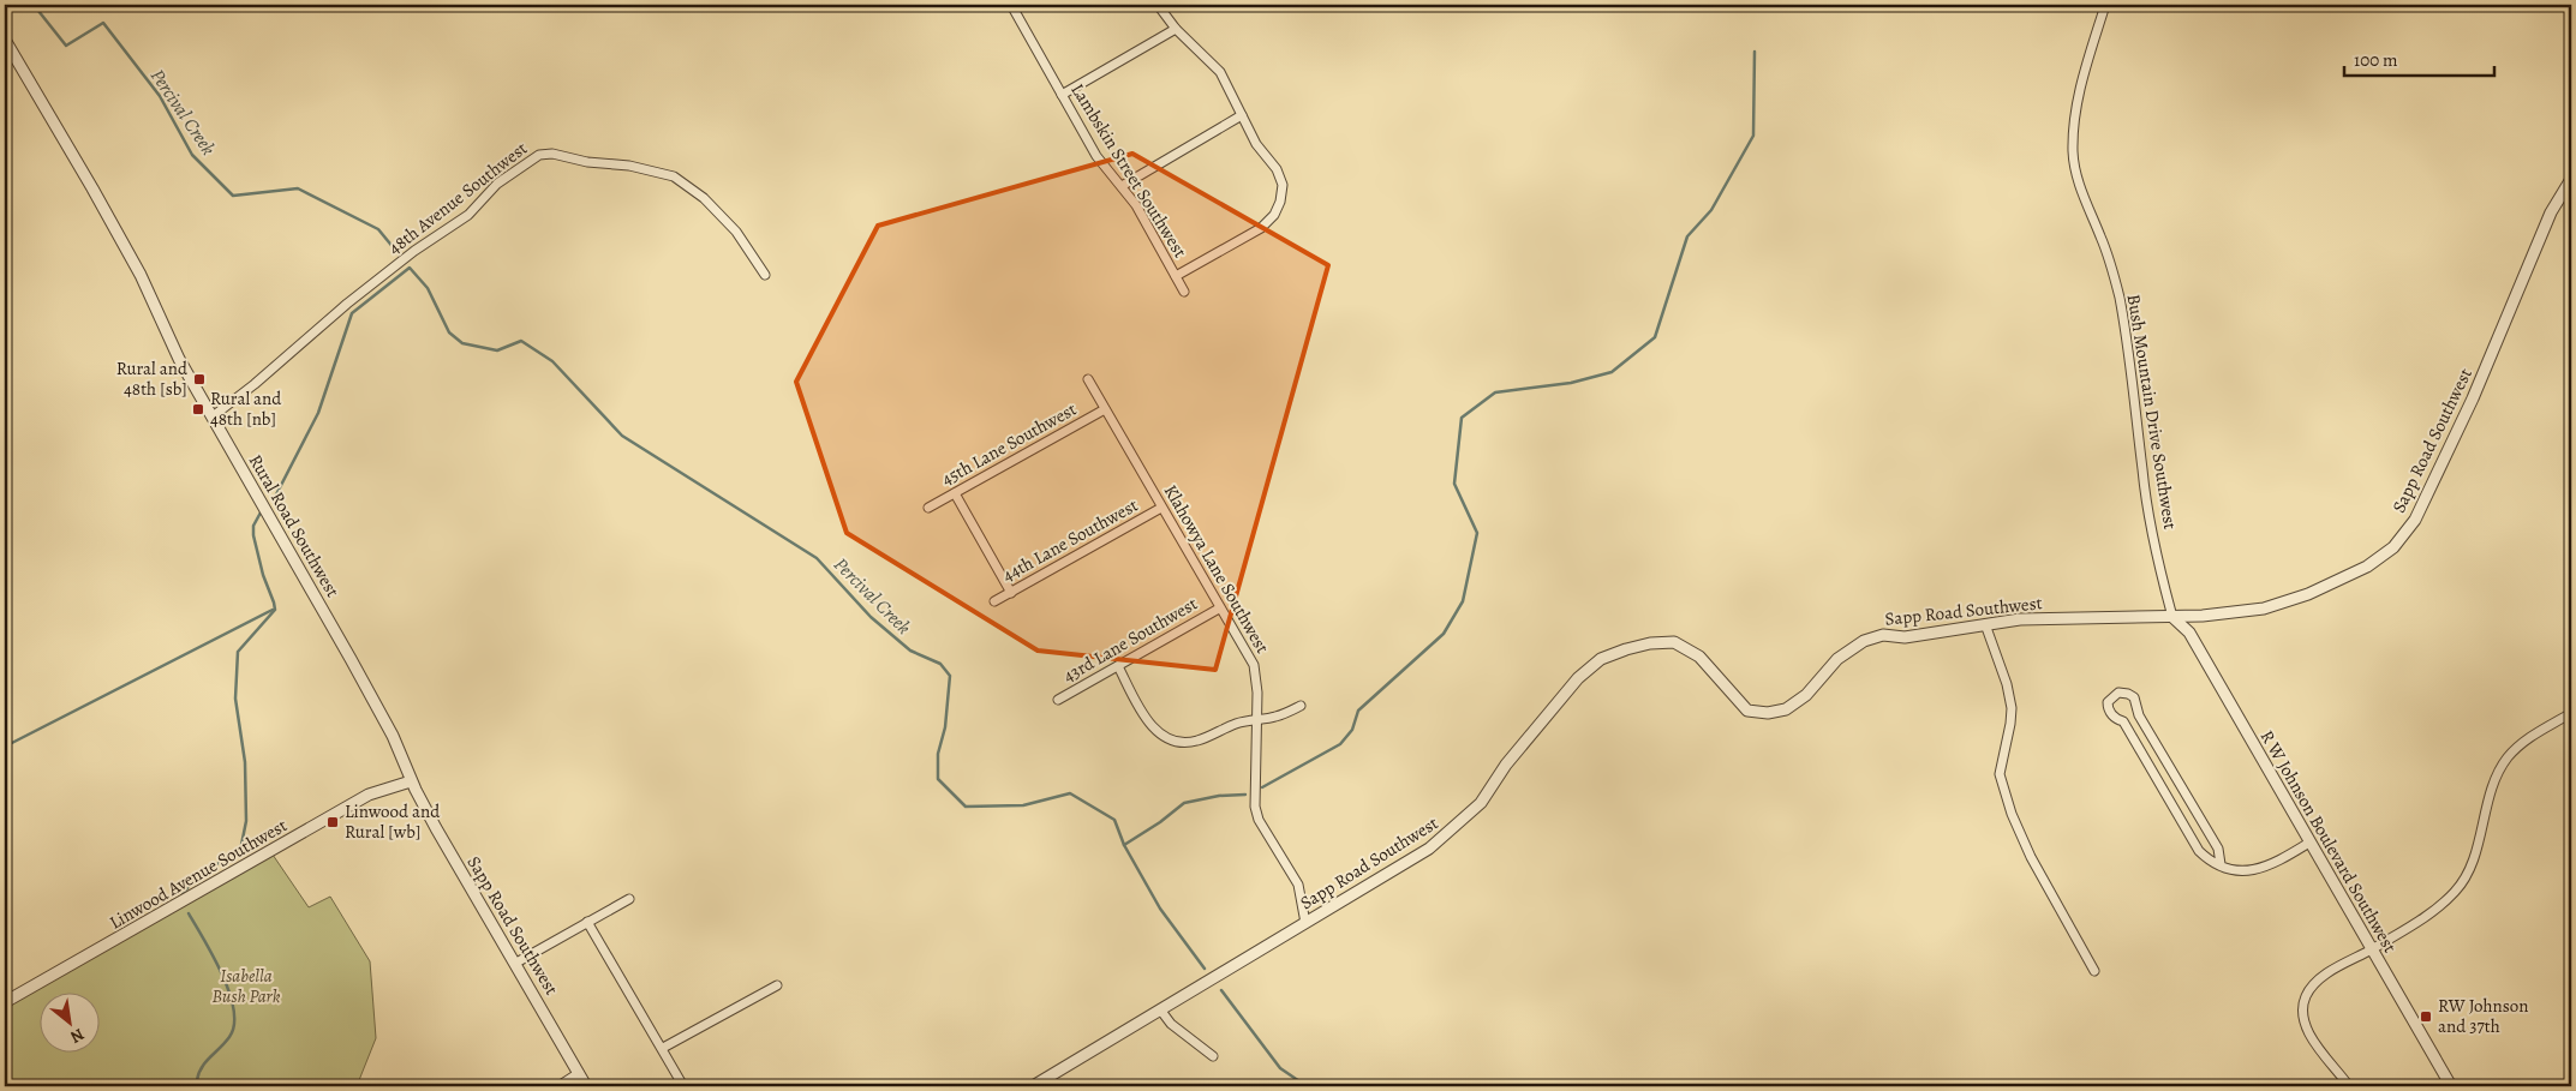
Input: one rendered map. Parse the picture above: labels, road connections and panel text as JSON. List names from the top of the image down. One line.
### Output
{"streets":{"street":["Lambskin Street Southwest","48th Avenue Southwest","Bush Mountain Drive Southwest","Sapp Road Southwest","45th Lane Southwest","Rural Road Southwest","44th Lane Southwest","Klahowya Lane Southwest","43rd Lane Southwest","R W Johnson Boulevard Southwest","Linwood Avenue Southwest"]},"crossings":[["48th Avenue Southwest","Rural Road Southwest"],["Bush Mountain Drive Southwest","Sapp Road Southwest"],["Bush Mountain Drive Southwest","R W Johnson Boulevard Southwest"],["Sapp Road Southwest","Rural Road Southwest"],["Sapp Road Southwest","Klahowya Lane Southwest"],["Sapp Road Southwest","R W Johnson Boulevard Southwest"],["Sapp Road Southwest","Linwood Avenue Southwest"],["45th Lane Southwest","Klahowya Lane Southwest"],["Rural Road Southwest","Linwood Avenue Southwest"],["44th Lane Southwest","Klahowya Lane Southwest"],["Klahowya Lane Southwest","43rd Lane Southwest"]],"water":["Percival Creek"],"parks":["Isabella Bush Park"],"places":{"transit":["Rural and 48th [sb]","Rural and 48th [nb]","Linwood and Rural [wb]","RW Johnson and 37th"]},"scale_bar":"100 m","north":"bottom right"}
